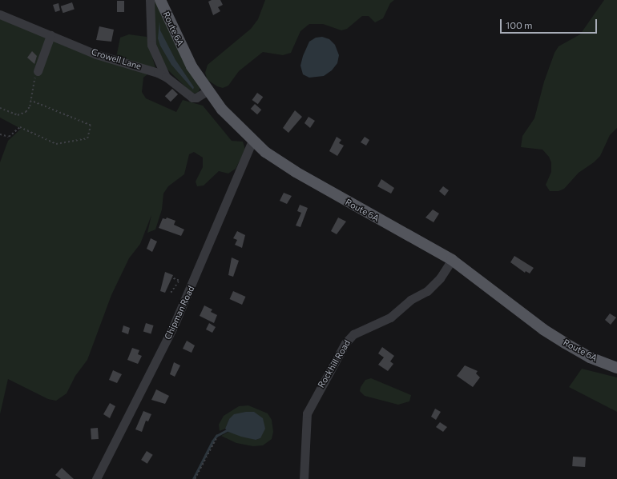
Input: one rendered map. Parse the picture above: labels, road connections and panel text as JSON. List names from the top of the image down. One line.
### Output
{"streets":{"main road":["Route 6A"],"street":["Crowell Lane","Chipman Road","Rockhill Road"]},"crossings":[["Route 6A","Crowell Lane"],["Route 6A","Chipman Road"],["Route 6A","Rockhill Road"]],"scale_bar":"100 m"}
